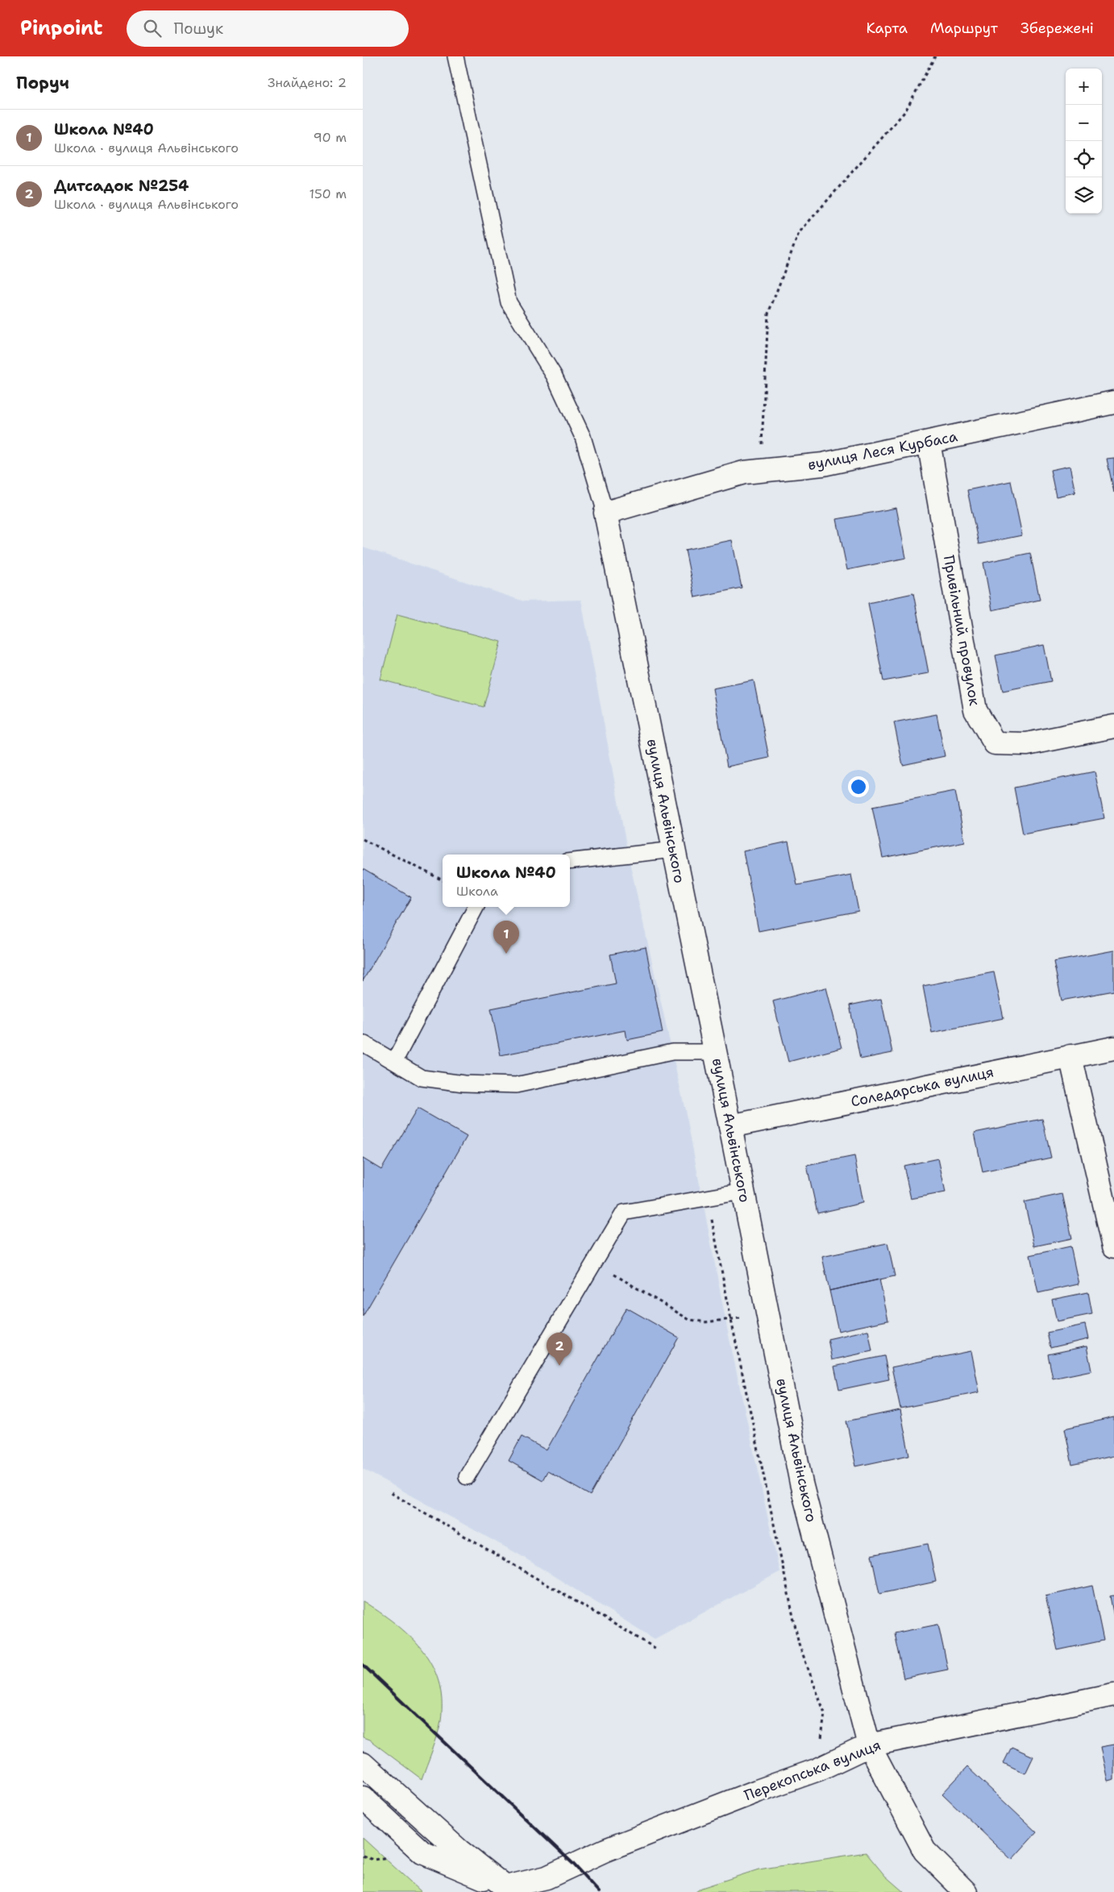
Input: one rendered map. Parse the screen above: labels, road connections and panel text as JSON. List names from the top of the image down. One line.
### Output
{"streets":{"street":["вулиця Леся Курбаса","Привільний провулок","вулиця Альвінського","Соледарська вулиця","Перекопська вулиця"]},"crossings":[["вулиця Леся Курбаса","Привільний провулок"],["вулиця Леся Курбаса","вулиця Альвінського"],["вулиця Альвінського","Соледарська вулиця"],["вулиця Альвінського","Перекопська вулиця"]],"page":{"header":"Pinpoint","search":"Пошук","nav":["Карта","Маршрут","Збережені"],"heading":["Поруч","Знайдено: 2"],"map_buttons":["+","−"],"list":[{"mark":"1","name":"Школа №40","note":"Школа · вулиця Альвінського","value":"90 m"},{"mark":"2","name":"Дитсадок №254","note":"Школа · вулиця Альвінського","value":"150 m"}],"popup":["Школа №40","Школа"],"pins":["1","2"]}}
